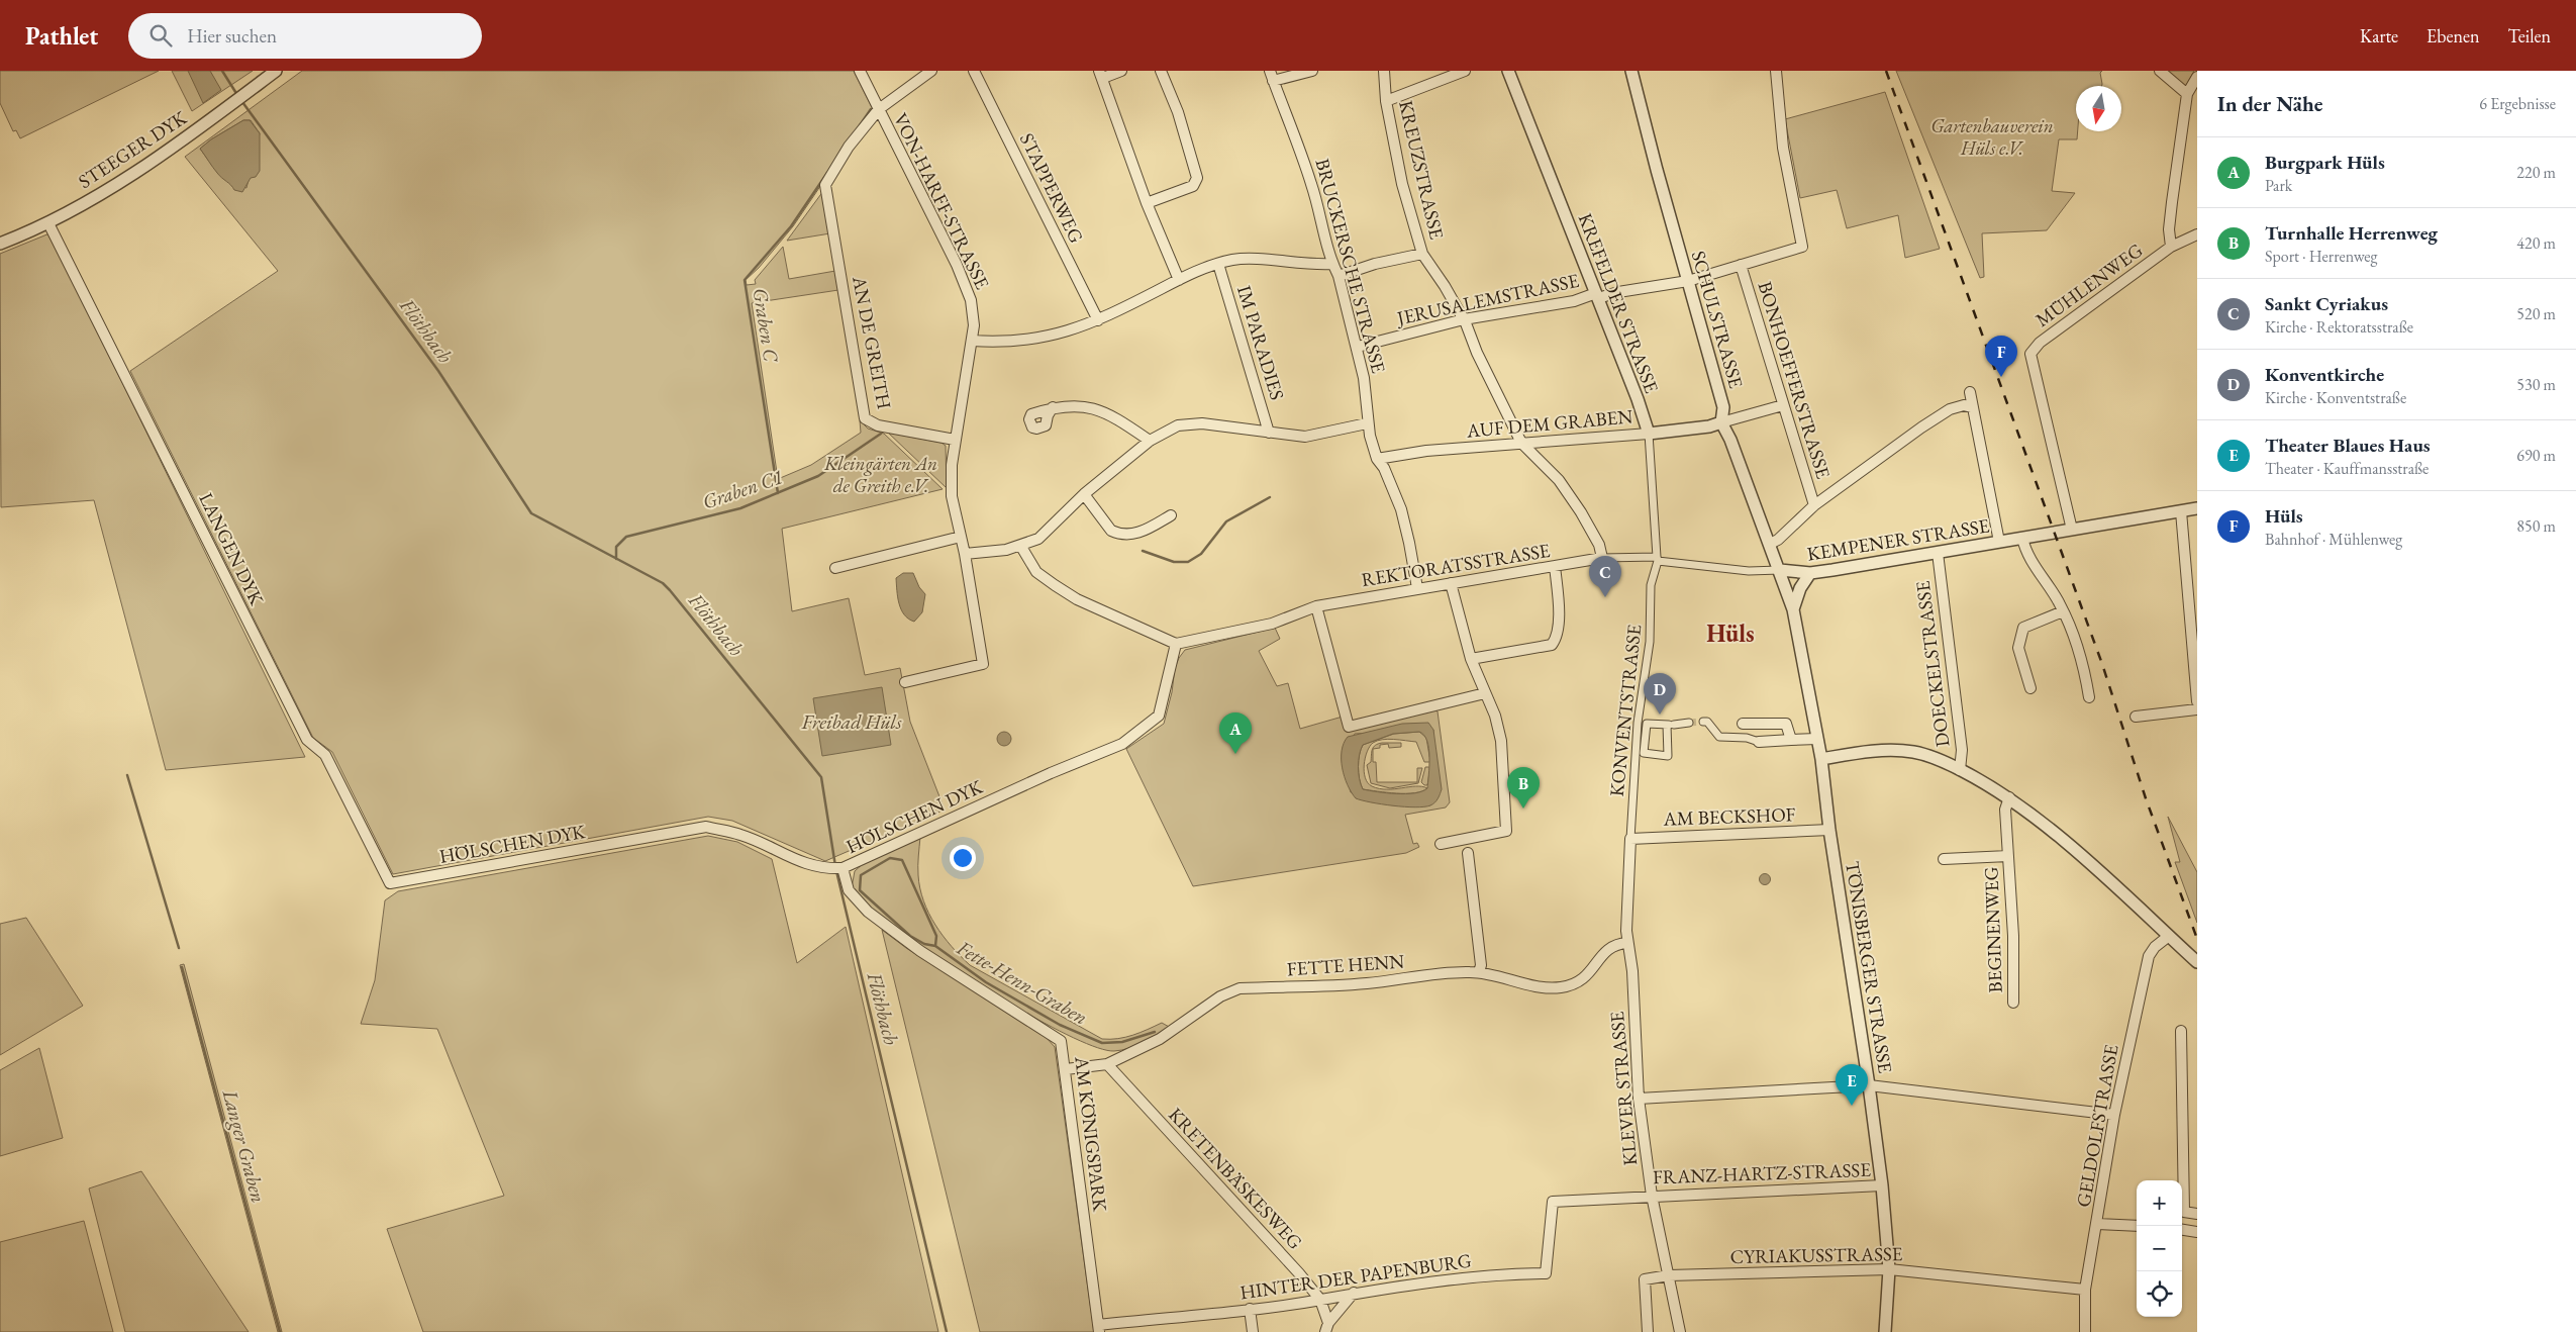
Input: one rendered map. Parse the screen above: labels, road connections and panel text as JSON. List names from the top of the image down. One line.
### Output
{"streets":{"street":["STEEGER DYK","KREUZSTRASSE","STAPPERWEG","VON-HARFF-STRASSE","BRUCKERSCHE STRASSE","MÜHLENWEG","JERUSALEMSTRASSE","KREFELDER STRASSE","SCHULSTRASSE","AN DE GREITH","IM PARADIES","BONHOEFFERSTRASSE","AUF DEM GRABEN","KEMPENER STRASSE","LANGEN DYK","REKTORATSSTRASSE","DOECKELSTRASSE","KONVENTSTRASSE","HÖLSCHEN DYK","AM BECKSHOF","BEGINENWEG","FETTE HENN","TÖNISBERGER STRASSE","KLEVER STRASSE","GELDOLFSTRASSE","AM KÖNIGSPARK","FRANZ-HARTZ-STRASSE","KRETENBÄSKESWEG","CYRIAKUSSTRASSE","HINTER DER PAPENBURG"]},"crossings":[["STEEGER DYK","LANGEN DYK"],["KREUZSTRASSE","JERUSALEMSTRASSE"],["KREUZSTRASSE","AUF DEM GRABEN"],["KREUZSTRASSE","REKTORATSSTRASSE"],["VON-HARFF-STRASSE","AN DE GREITH"],["BRUCKERSCHE STRASSE","JERUSALEMSTRASSE"],["BRUCKERSCHE STRASSE","AUF DEM GRABEN"],["BRUCKERSCHE STRASSE","REKTORATSSTRASSE"],["MÜHLENWEG","KEMPENER STRASSE"],["JERUSALEMSTRASSE","KREFELDER STRASSE"],["JERUSALEMSTRASSE","SCHULSTRASSE"],["JERUSALEMSTRASSE","BONHOEFFERSTRASSE"],["KREFELDER STRASSE","AUF DEM GRABEN"],["KREFELDER STRASSE","KONVENTSTRASSE"],["SCHULSTRASSE","AUF DEM GRABEN"],["SCHULSTRASSE","KEMPENER STRASSE"],["SCHULSTRASSE","TÖNISBERGER STRASSE"],["BONHOEFFERSTRASSE","AUF DEM GRABEN"],["KEMPENER STRASSE","DOECKELSTRASSE"],["KEMPENER STRASSE","TÖNISBERGER STRASSE"],["LANGEN DYK","HÖLSCHEN DYK"],["REKTORATSSTRASSE","HÖLSCHEN DYK"],["KONVENTSTRASSE","AM BECKSHOF"],["KONVENTSTRASSE","KLEVER STRASSE"],["HÖLSCHEN DYK","AM KÖNIGSPARK"],["AM BECKSHOF","TÖNISBERGER STRASSE"],["AM BECKSHOF","KLEVER STRASSE"],["FETTE HENN","KLEVER STRASSE"],["FETTE HENN","AM KÖNIGSPARK"],["FETTE HENN","KRETENBÄSKESWEG"],["TÖNISBERGER STRASSE","FRANZ-HARTZ-STRASSE"],["TÖNISBERGER STRASSE","CYRIAKUSSTRASSE"],["KLEVER STRASSE","FRANZ-HARTZ-STRASSE"],["KLEVER STRASSE","CYRIAKUSSTRASSE"],["GELDOLFSTRASSE","CYRIAKUSSTRASSE"],["AM KÖNIGSPARK","HINTER DER PAPENBURG"],["FRANZ-HARTZ-STRASSE","HINTER DER PAPENBURG"],["KRETENBÄSKESWEG","HINTER DER PAPENBURG"]],"districts":["Hüls"],"water":["Graben C","Flöthbach","Graben C1","Freibad Hüls","Fette-Henn-Graben","Langer Graben"],"parks":["Gartenbauverein Hüls e.V.","Kleingärten An de Greith e.V."],"north":"bottom","page":{"header":"Pathlet","search":"Hier suchen","nav":["Karte","Ebenen","Teilen"],"heading":["In der Nähe","6 Ergebnisse"],"list":[{"mark":"A","name":"Burgpark Hüls","note":"Park","value":"220 m"},{"mark":"B","name":"Turnhalle Herrenweg","note":"Sport · Herrenweg","value":"420 m"},{"mark":"C","name":"Sankt Cyriakus","note":"Kirche · Rektoratsstraße","value":"520 m"},{"mark":"D","name":"Konventkirche","note":"Kirche · Konventstraße","value":"530 m"},{"mark":"E","name":"Theater Blaues Haus","note":"Theater · Kauffmansstraße","value":"690 m"},{"mark":"F","name":"Hüls","note":"Bahnhof · Mühlenweg","value":"850 m"}],"pins":["F","C","D","A","B","E"],"map_buttons":["+","−"]}}
